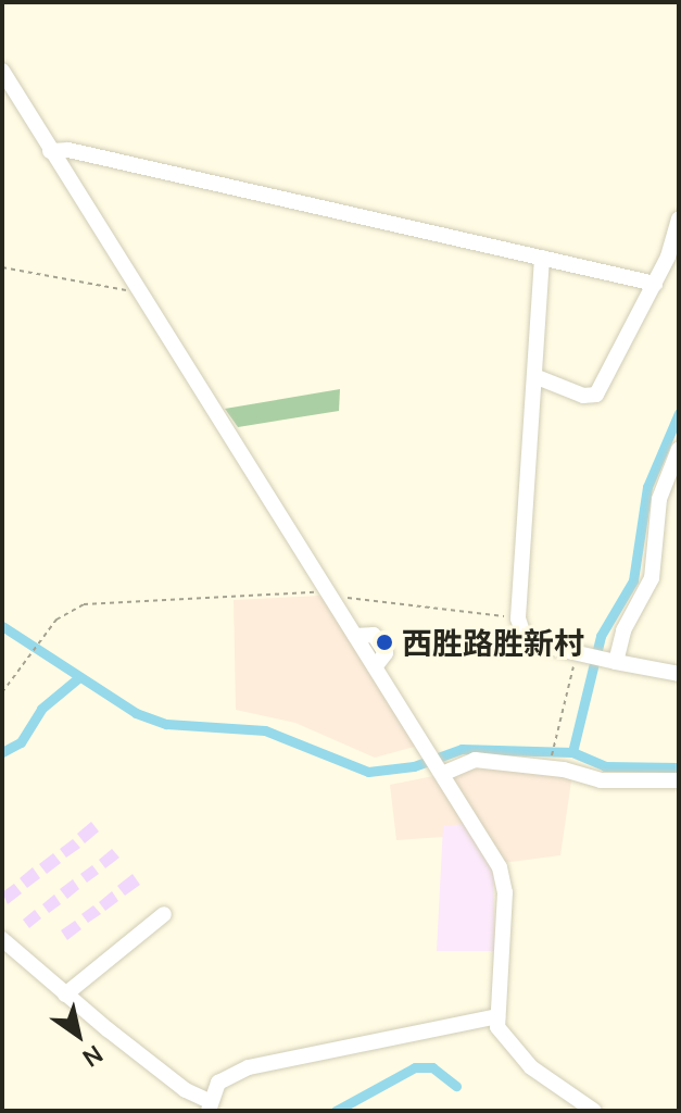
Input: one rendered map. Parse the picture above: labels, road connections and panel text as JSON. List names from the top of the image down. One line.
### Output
{"places":["西胜路胜新村"],"north":"bottom right"}
